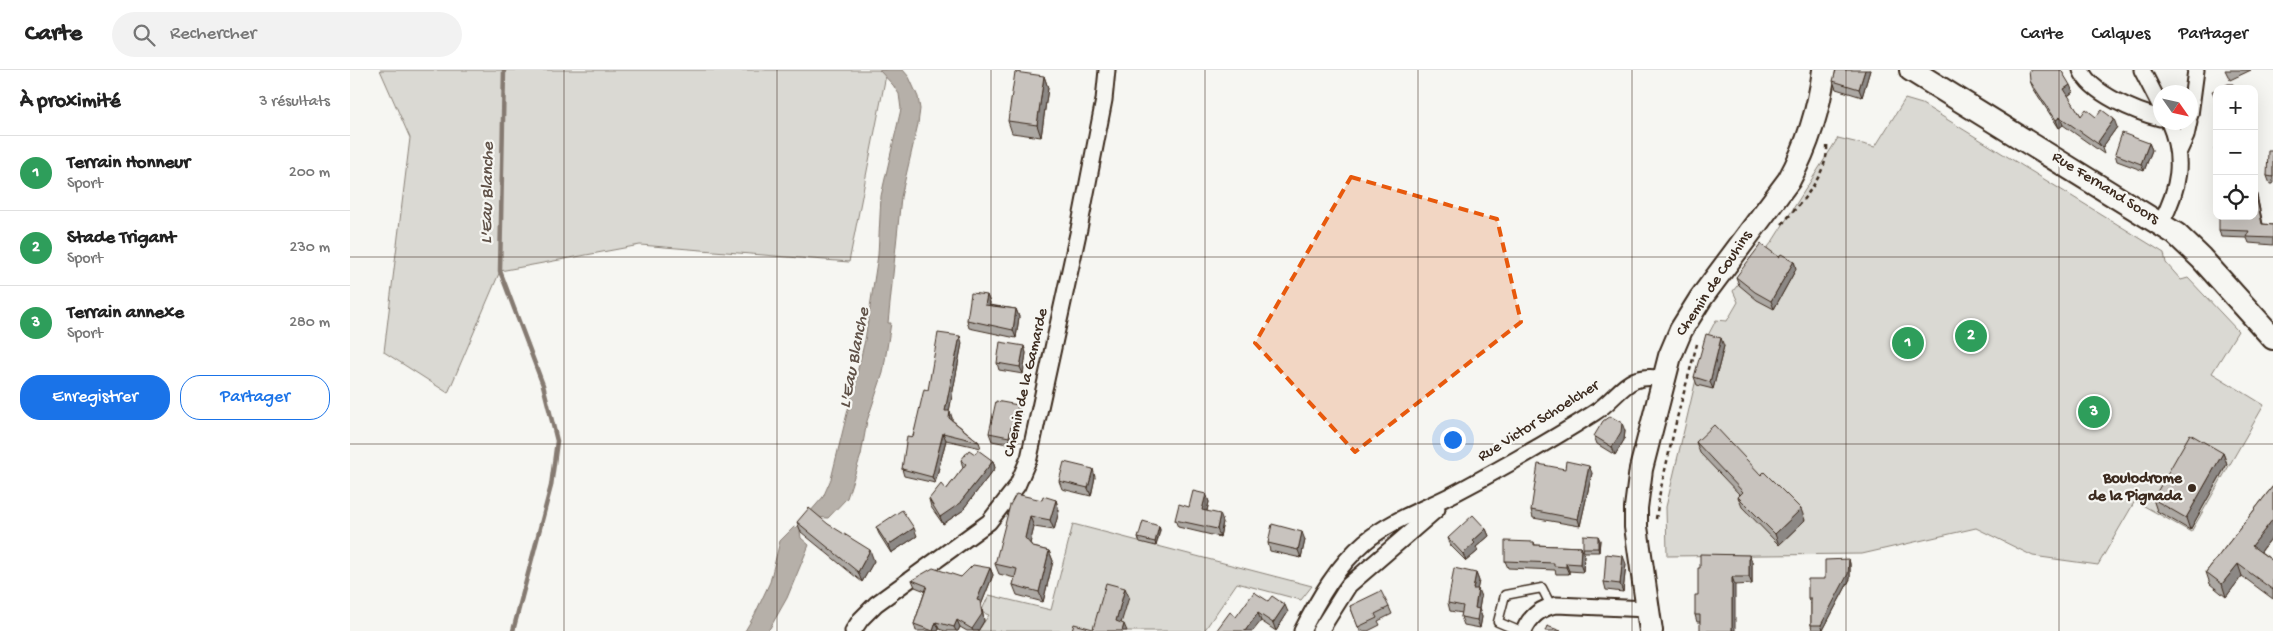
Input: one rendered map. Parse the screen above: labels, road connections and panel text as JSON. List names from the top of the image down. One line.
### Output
{"streets":{"street":["Rue Fernand Soors","Chemin de Couhins","Chemin de la Gamarde","Rue Victor Schoelcher"]},"crossings":[["Chemin de Couhins","Rue Victor Schoelcher"]],"water":["L'Eau Blanche"],"places":["Boulodrome de la Pignada"],"north":"bottom right","page":{"header":"Carte","search":"Rechercher","nav":["Carte","Calques","Partager"],"heading":["À proximité","3 résultats"],"map_buttons":["+","−"],"list":[{"mark":"1","name":"Terrain Honneur","note":"Sport","value":"200 m"},{"mark":"2","name":"Stade Trigant","note":"Sport","value":"230 m"},{"mark":"3","name":"Terrain annexe","note":"Sport","value":"280 m"}],"pins":["2","1","3"],"buttons":["Enregistrer","Partager"]}}
